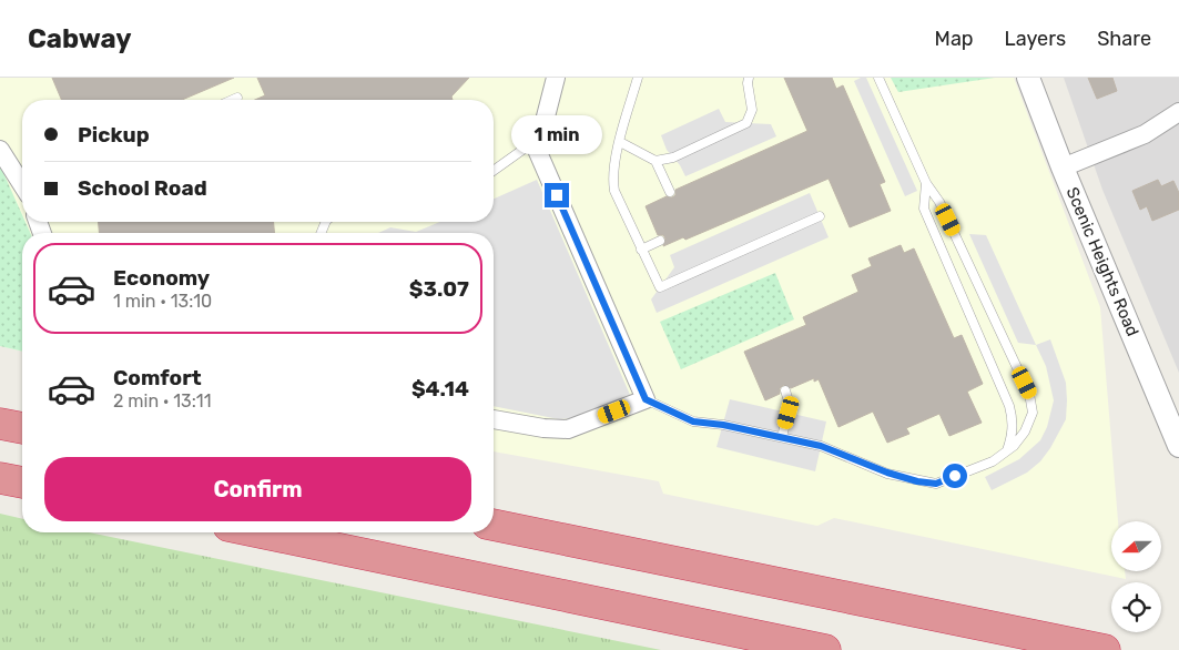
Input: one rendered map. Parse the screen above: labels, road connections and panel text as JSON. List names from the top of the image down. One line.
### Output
{"streets":{"street":["Scenic Heights Road"]},"north":"left","page":{"header":"Cabway","nav":["Map","Layers","Share"],"banner":["Pickup","School Road"],"bubble":"1 min","list":[{"name":"Economy","note":"1 min · 13:10","value":"$3.07"},{"name":"Comfort","note":"2 min · 13:11","value":"$4.14"}],"buttons":"Confirm"}}
